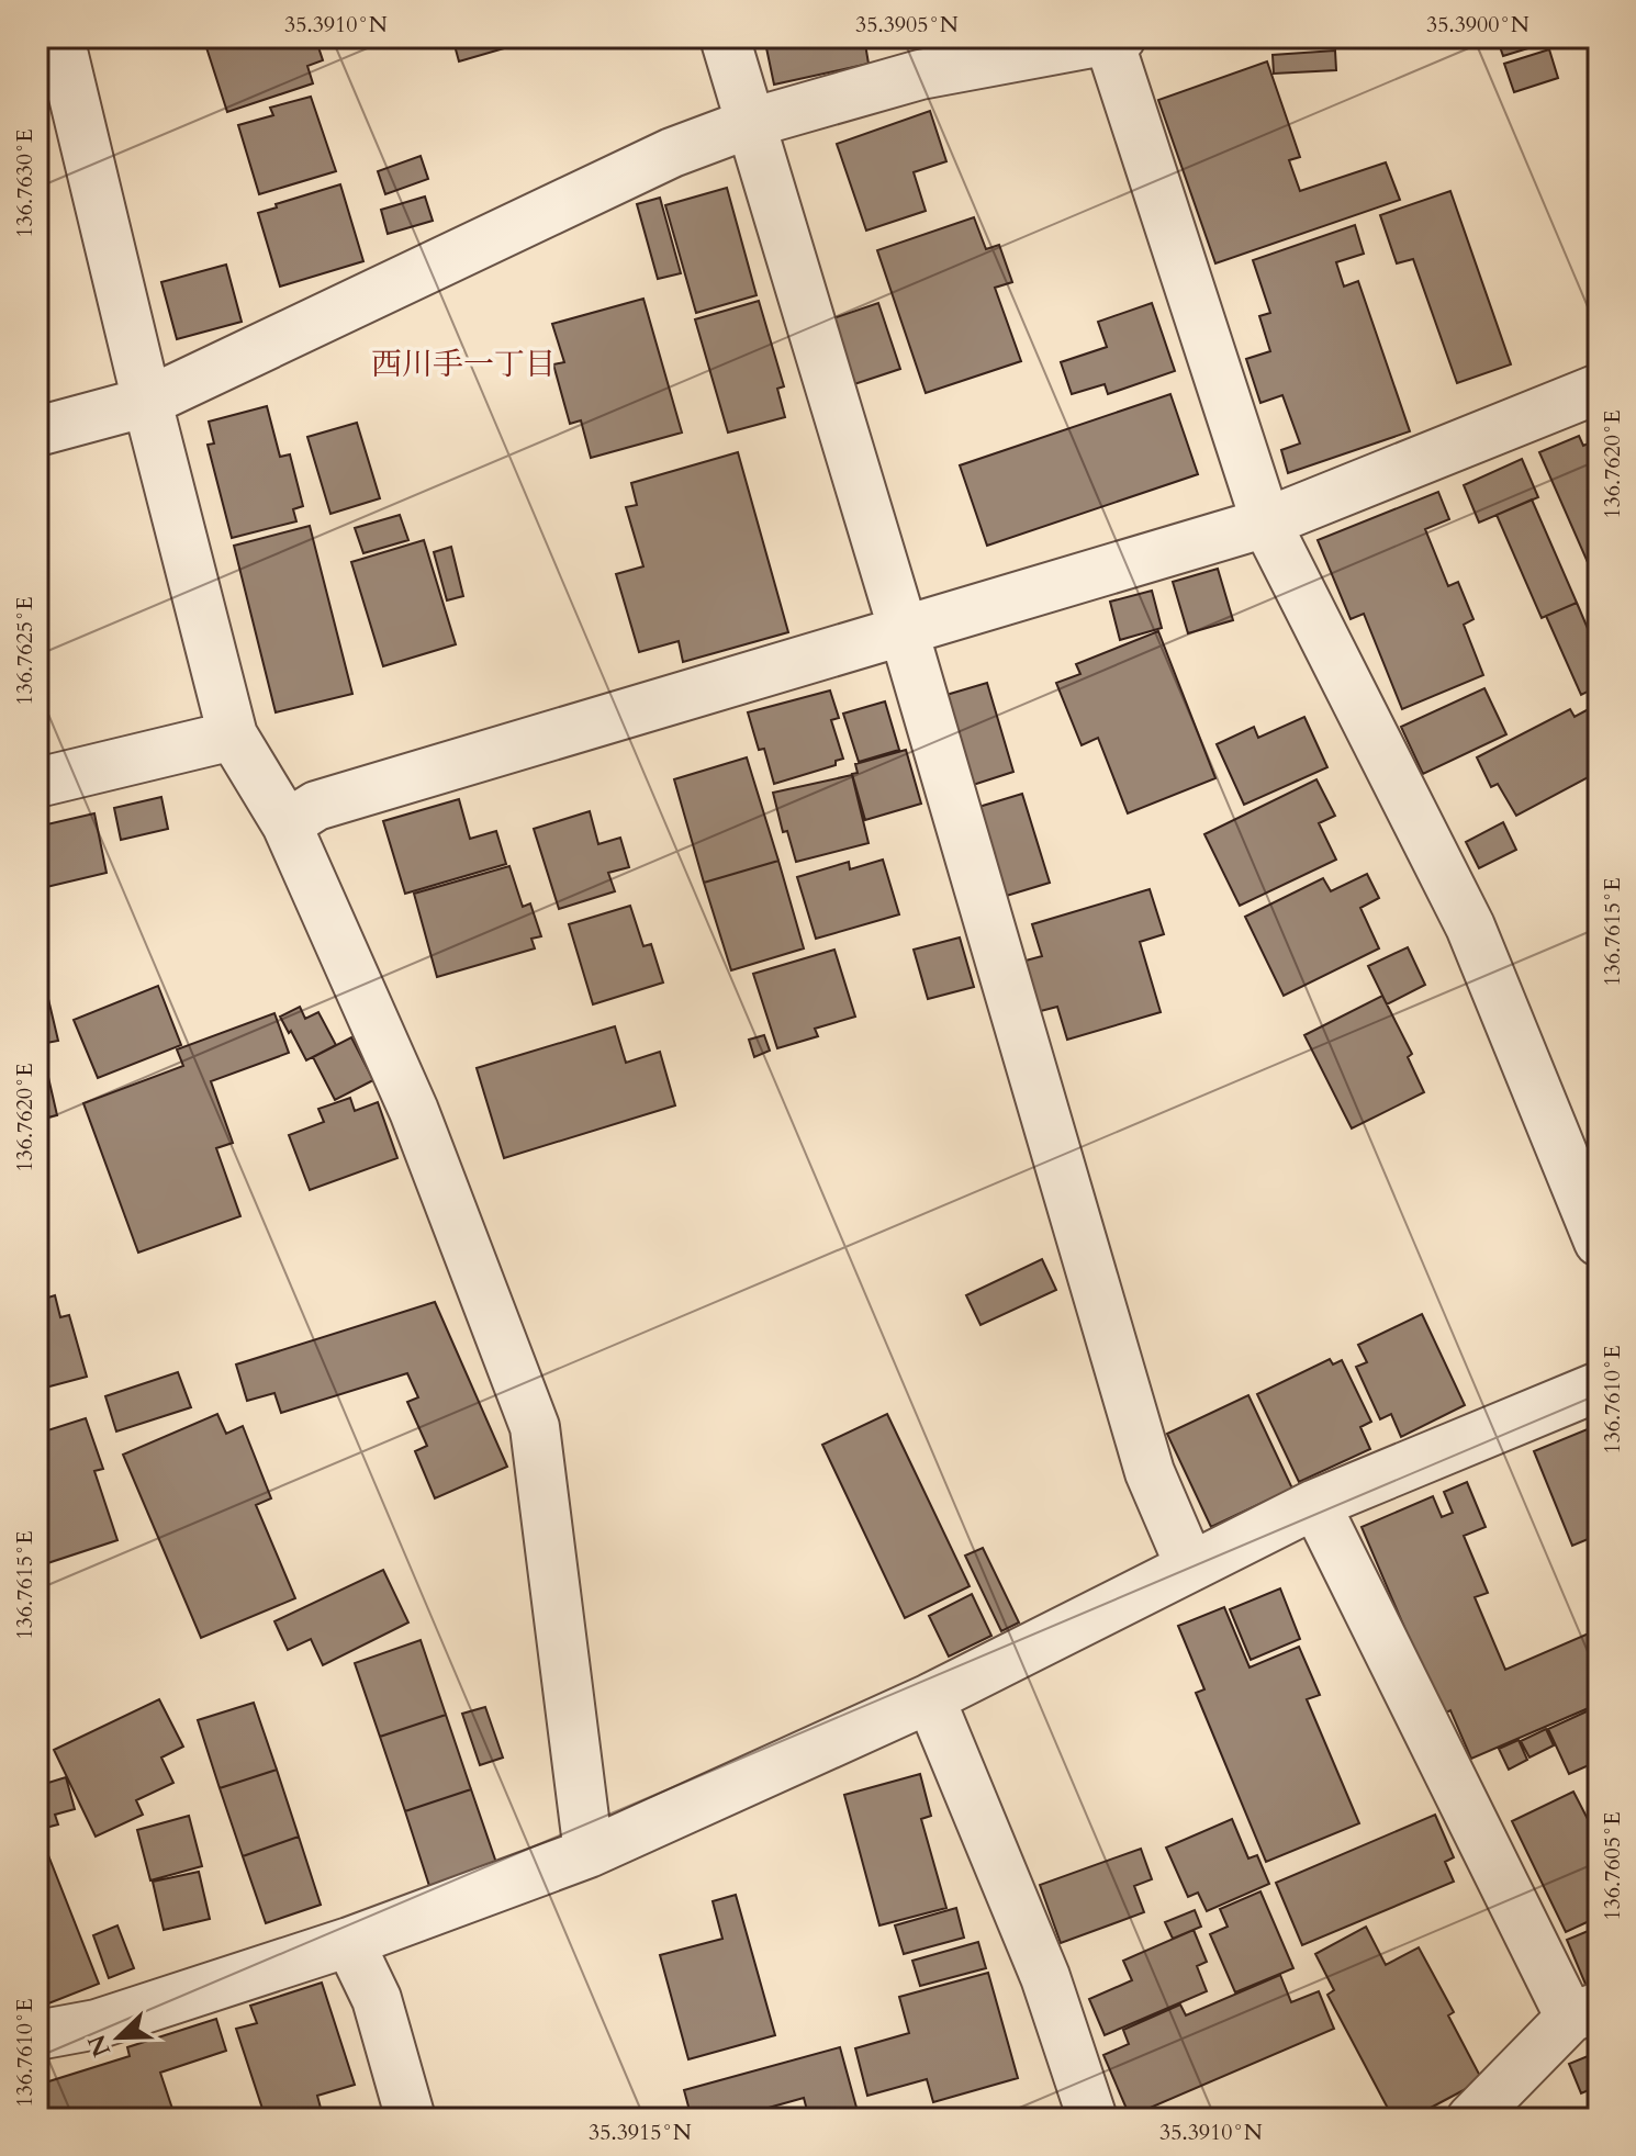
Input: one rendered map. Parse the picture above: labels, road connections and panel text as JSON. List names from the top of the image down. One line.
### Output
{"districts":["西川手一丁目"],"north":"bottom left","coordinates":["35.3910°N","35.3905°N","35.3900°N","136.7630°E","136.7620°E","136.7625°E","136.7615°E","136.7610°E","136.7605°E","35.3915°N"]}
